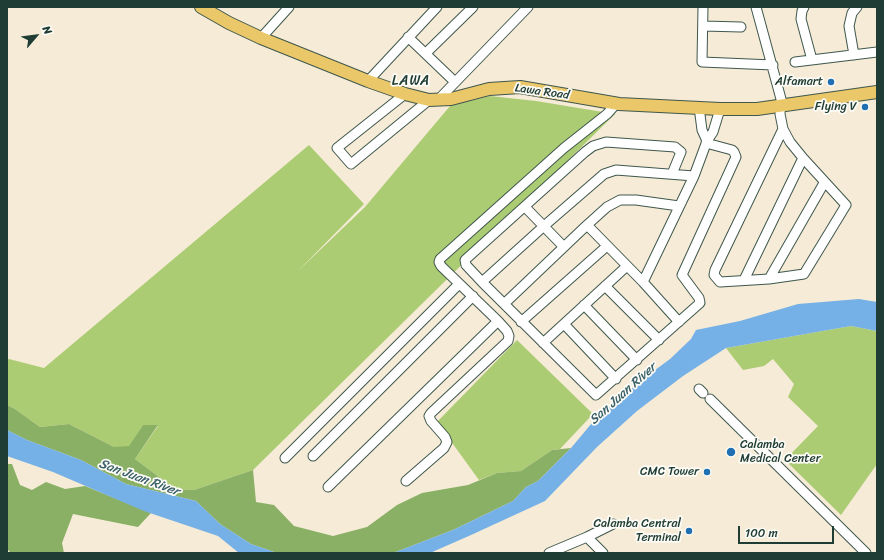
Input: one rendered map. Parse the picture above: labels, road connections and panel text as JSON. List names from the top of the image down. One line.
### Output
{"streets":{"main road":["Lawa Road"]},"districts":["LAWA"],"water":["San Juan River"],"places":["Alfamart","Flying V","Calamba Medical Center","CMC Tower","Calamba Central Terminal"],"scale_bar":"100 m","north":"top right"}
